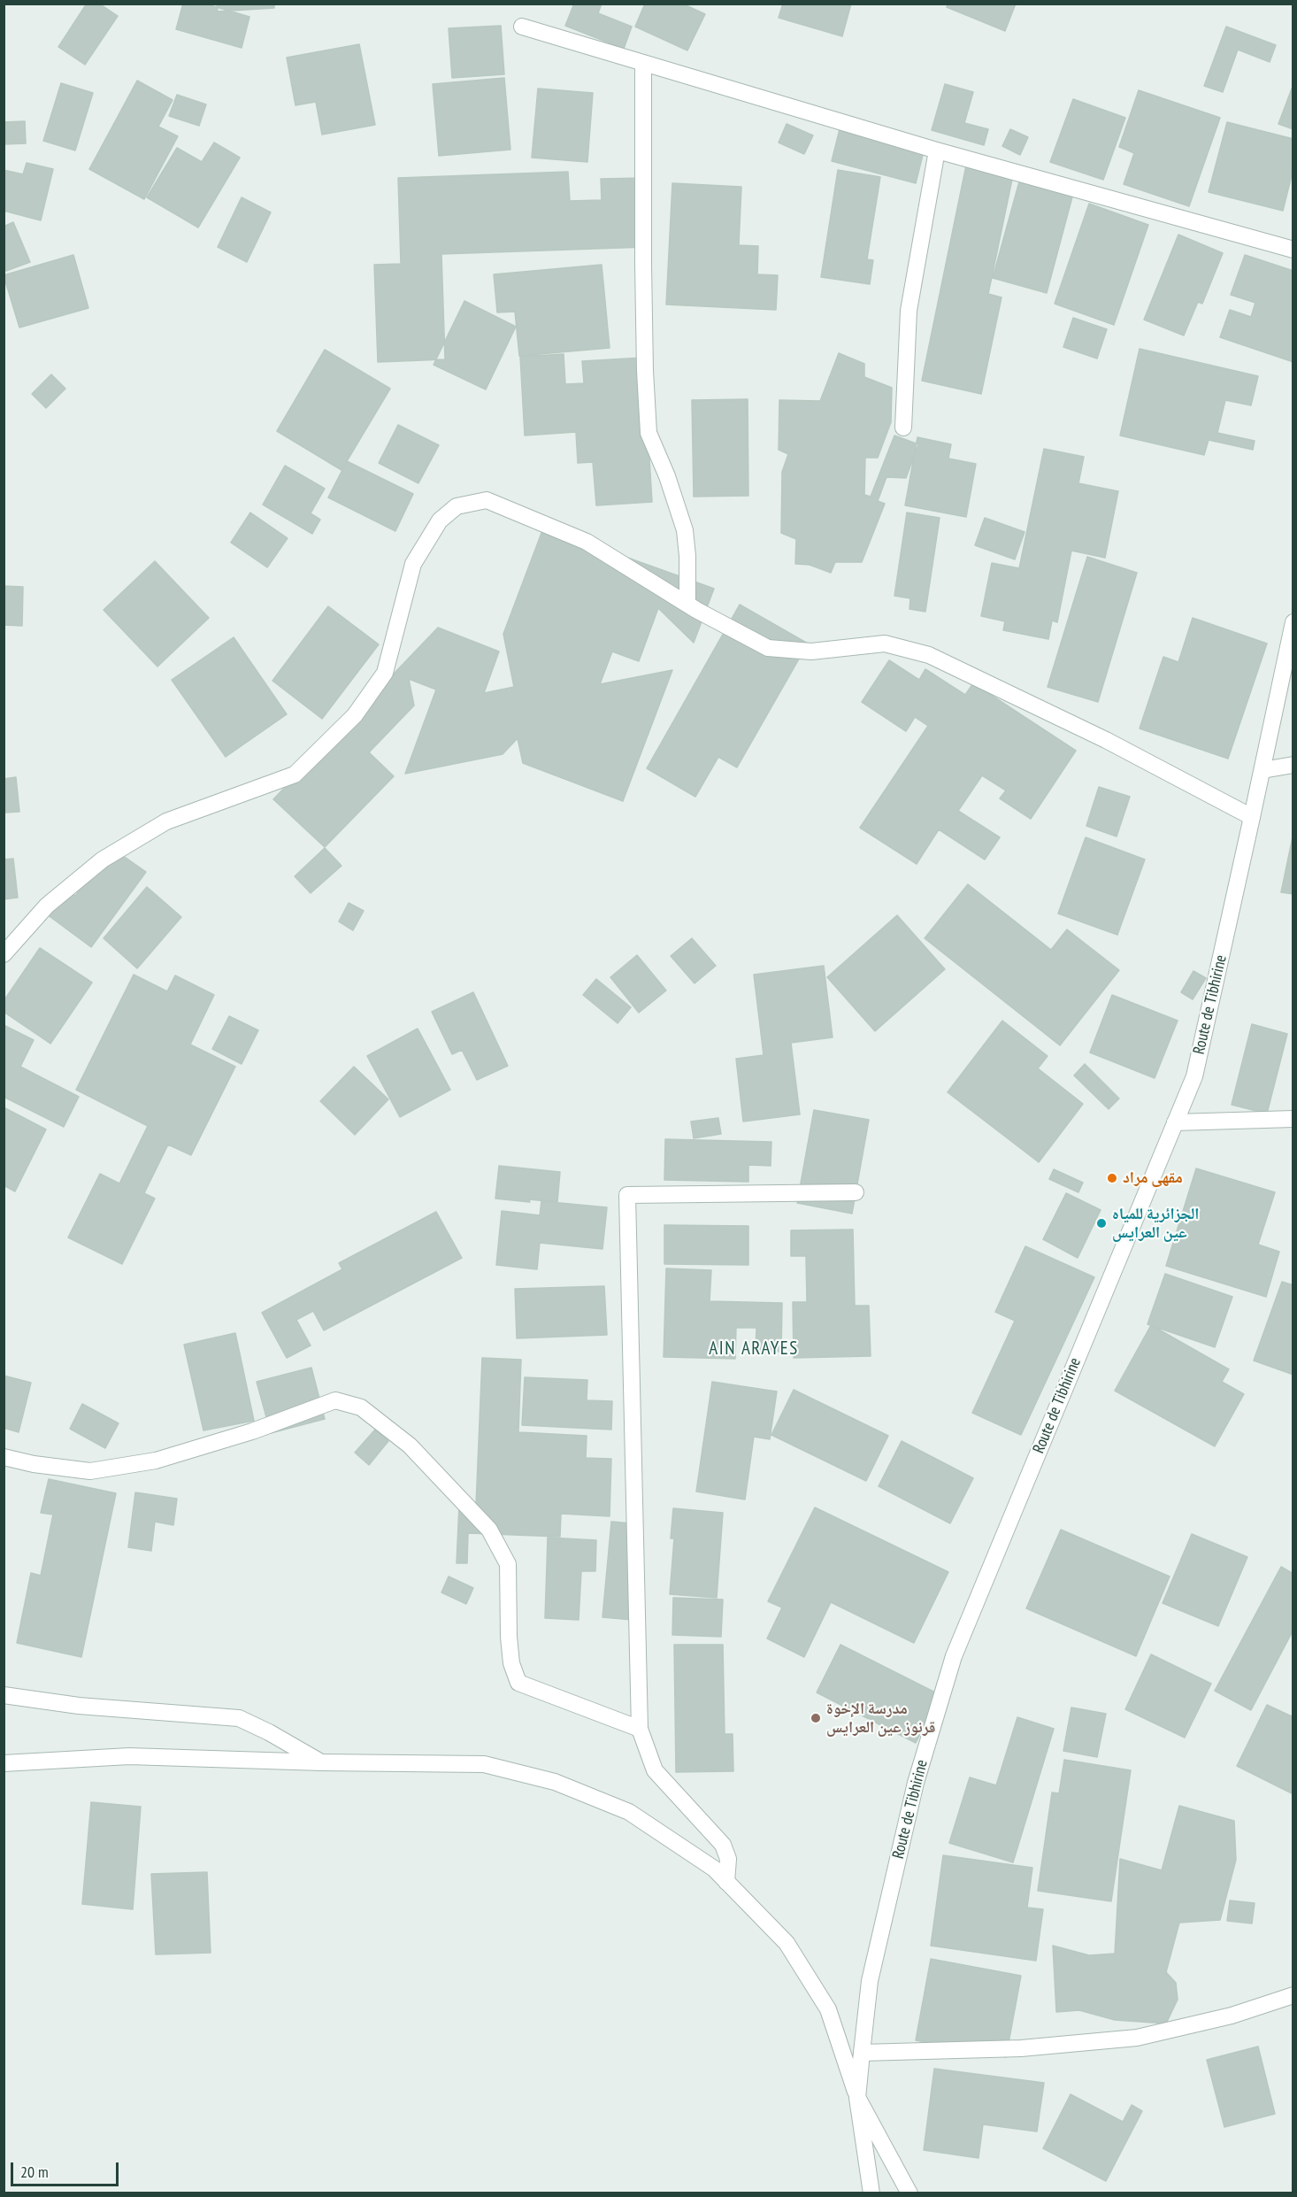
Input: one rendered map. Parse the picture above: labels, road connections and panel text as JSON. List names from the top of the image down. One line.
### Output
{"streets":{"street":["Route de Tibhirine"]},"districts":["AIN ARAYES"],"places":["مقهى مراد","الجزائرية للمياه عين العرايس","مدرسة الإخوة قرنوز عين العرايس"],"scale_bar":"20 m"}
